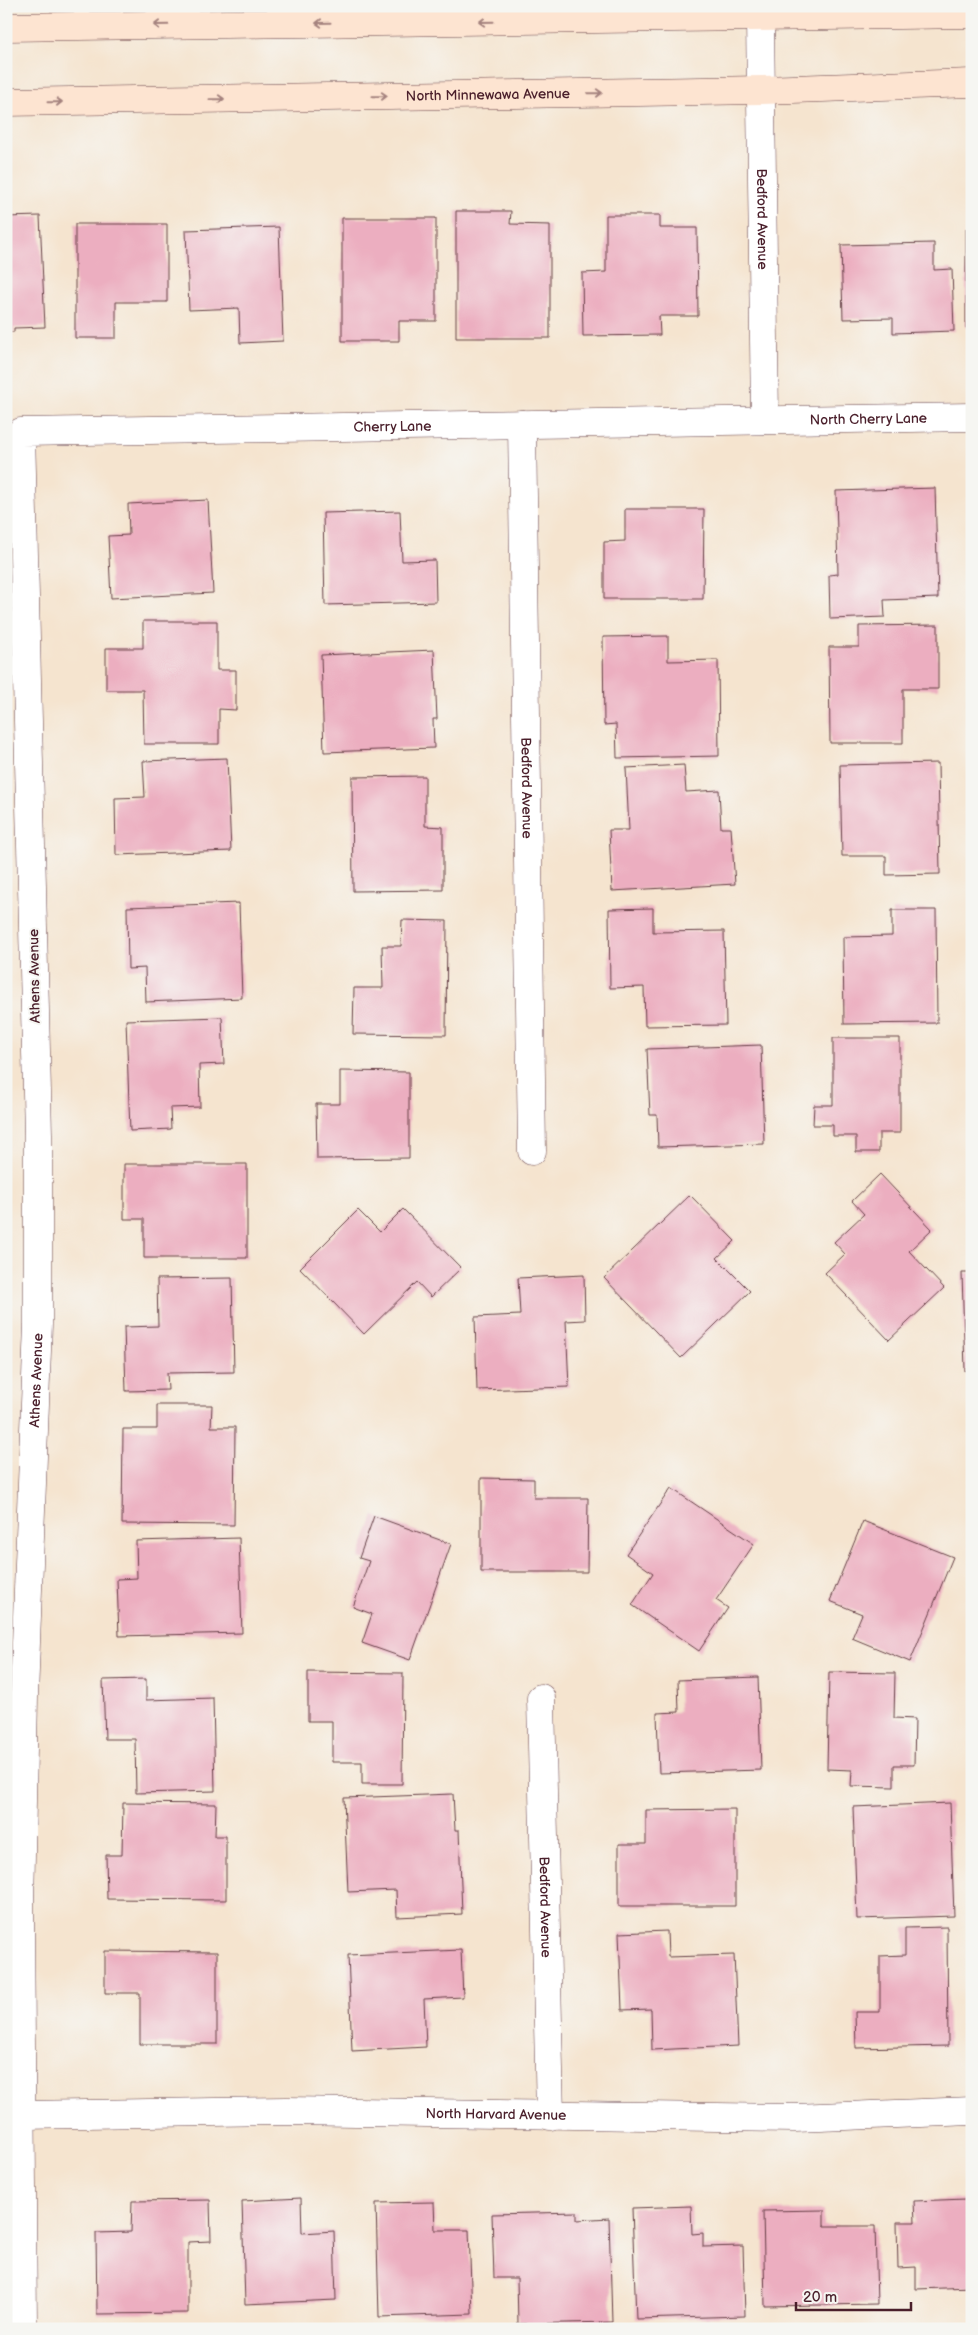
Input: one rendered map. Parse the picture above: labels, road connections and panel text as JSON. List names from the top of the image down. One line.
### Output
{"streets":{"main road":["North Minnewawa Avenue"],"street":["Bedford Avenue","North Cherry Lane","Cherry Lane","Athens Avenue","North Harvard Avenue"]},"crossings":[["North Minnewawa Avenue","Bedford Avenue"],["Bedford Avenue","North Cherry Lane"],["Bedford Avenue","Cherry Lane"],["Bedford Avenue","North Harvard Avenue"],["North Cherry Lane","Cherry Lane"],["Cherry Lane","Athens Avenue"],["Athens Avenue","North Harvard Avenue"]],"scale_bar":"20 m"}
